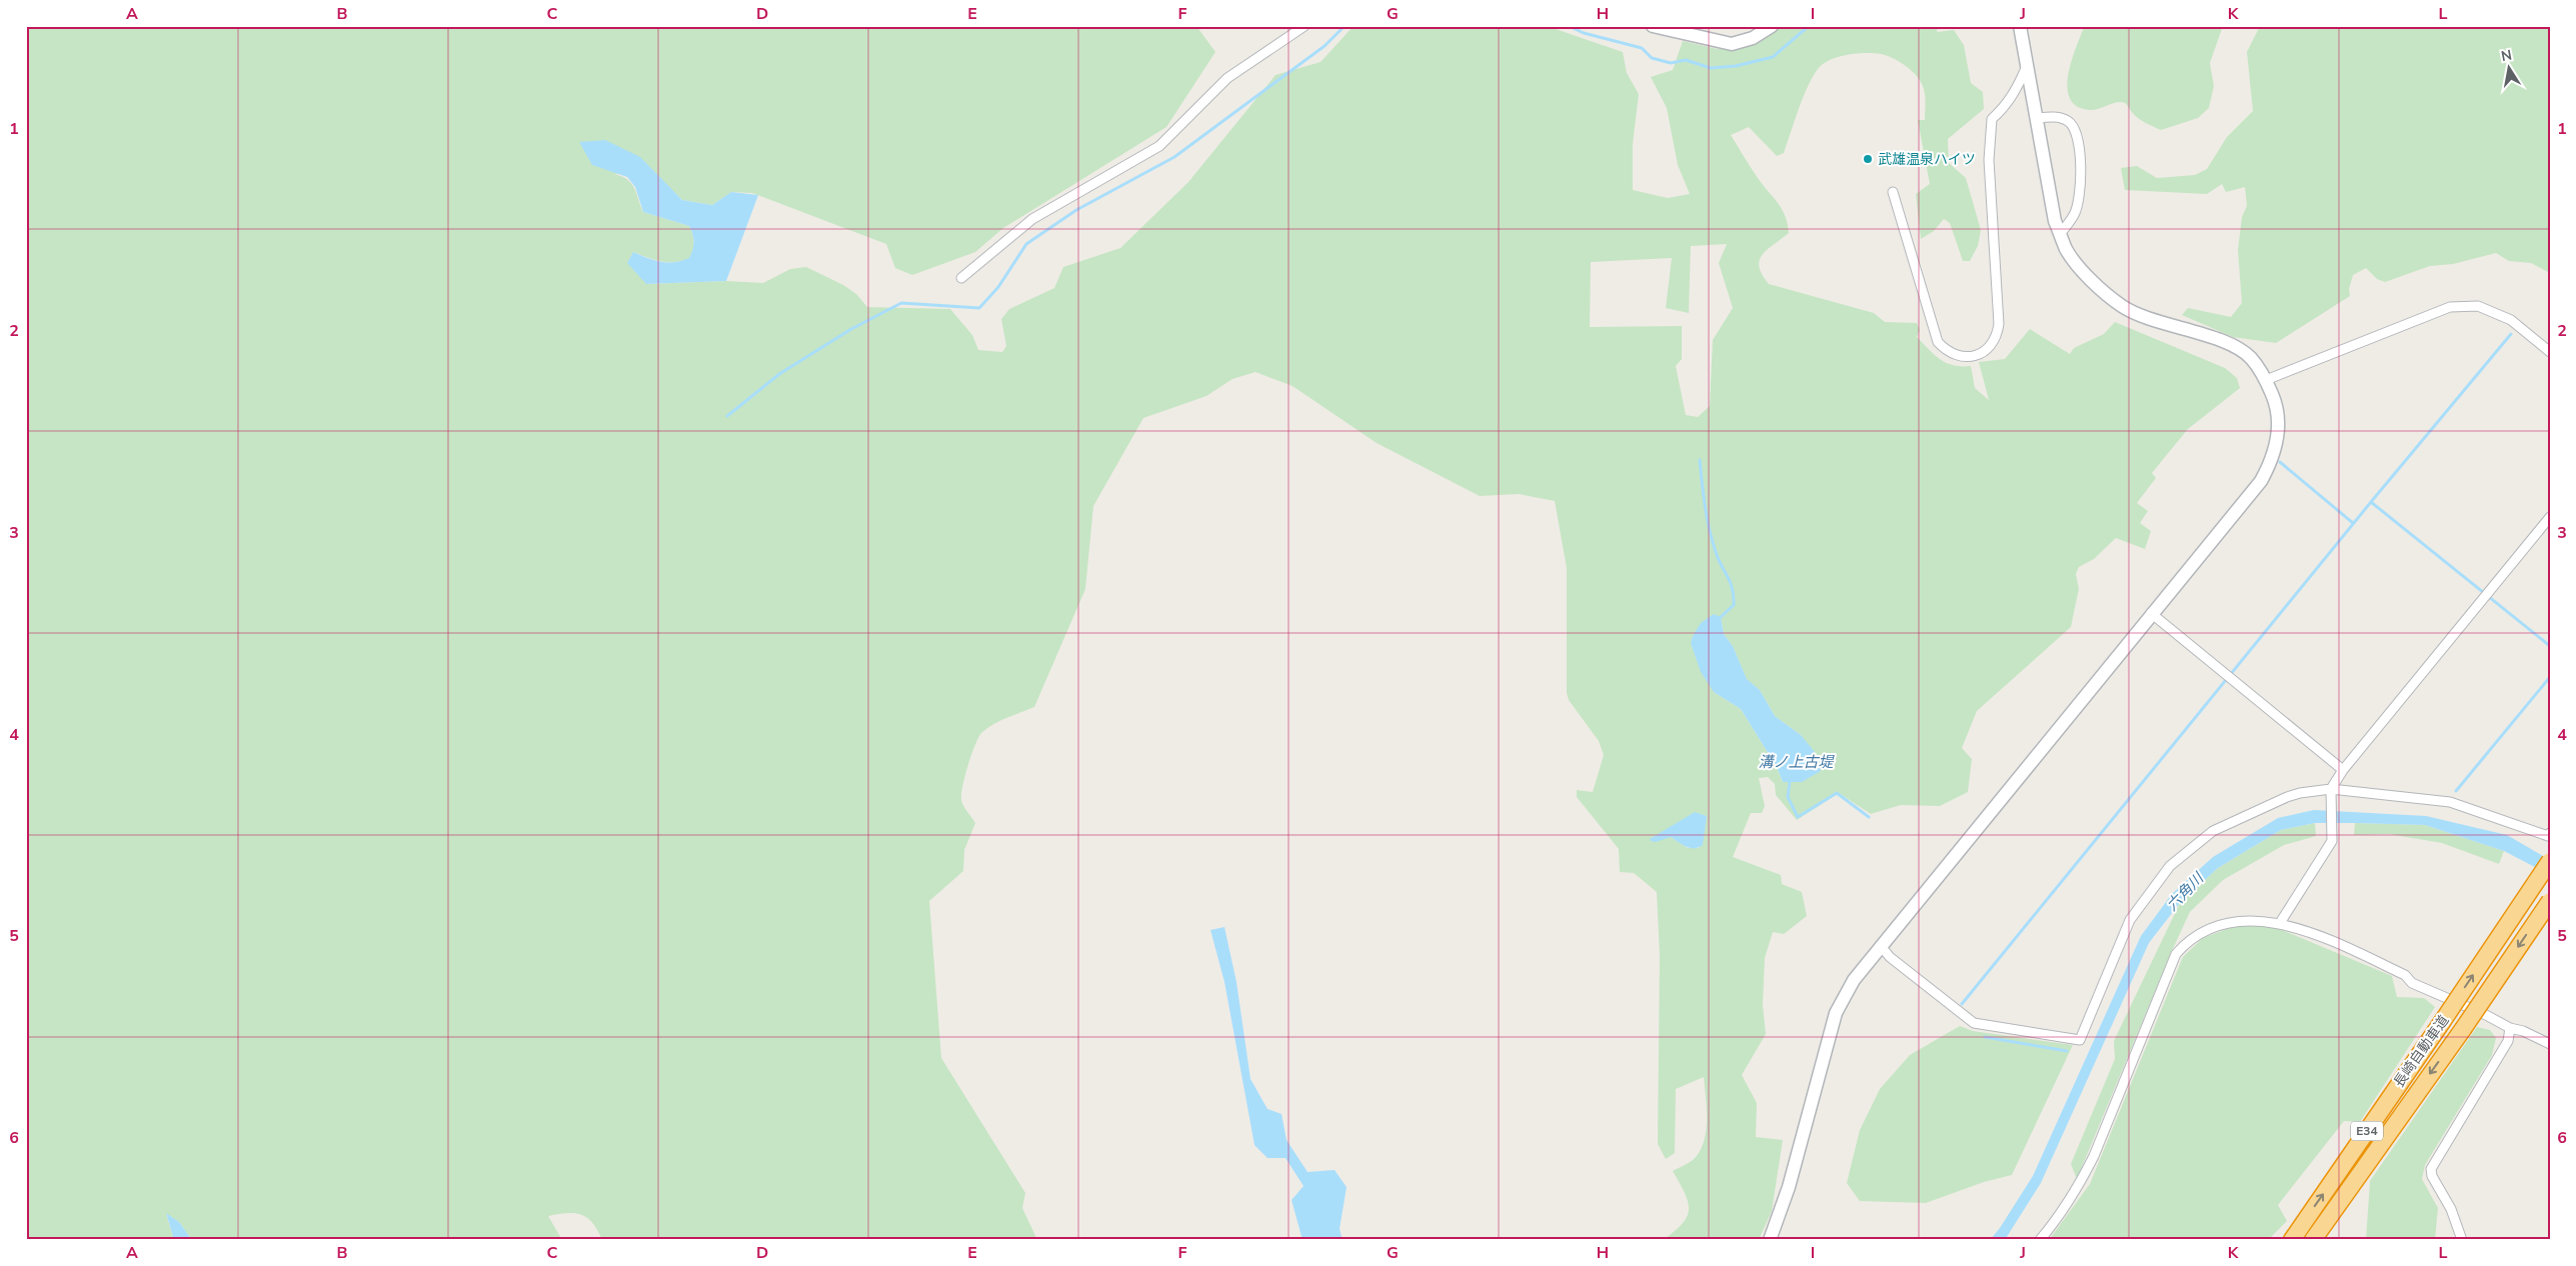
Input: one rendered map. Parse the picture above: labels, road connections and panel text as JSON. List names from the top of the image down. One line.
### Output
{"streets":{"highway":["長崎自動車道","E34"]},"water":["溝ノ上古堤","六角川"],"places":["武雄温泉ハイツ"],"north":"top","grid":{"columns":["A","B","C","D","E","F","G","H","I","J","K","L"],"rows":["1","2","3","4","5","6"]}}
